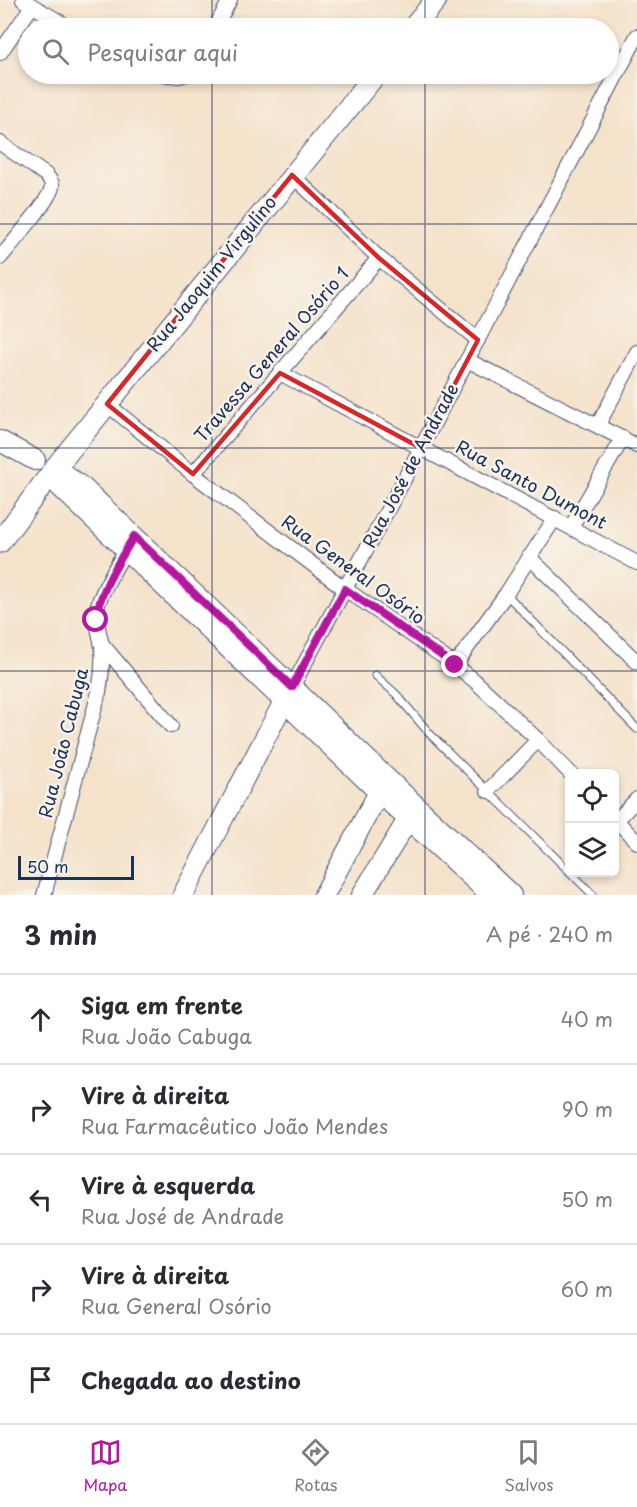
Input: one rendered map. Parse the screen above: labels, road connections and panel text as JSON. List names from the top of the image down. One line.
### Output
{"streets":{"main road":["Rua Jaoquim Virgulino"],"street":["Travessa General Osório 1","Rua José de Andrade","Rua Santo Dumont","Rua General Osório","Rua João Cabuga"]},"crossings":[["Rua Jaoquim Virgulino","Rua General Osório"],["Travessa General Osório 1","Rua Santo Dumont"],["Travessa General Osório 1","Rua General Osório"],["Rua José de Andrade","Rua Santo Dumont"],["Rua José de Andrade","Rua General Osório"]],"scale_bar":"50 m","page":{"search":"Pesquisar aqui","scale":"50 m","heading":["3 min","A pé · 240 m"],"list":[["Siga em frente","Rua João Cabuga","40 m"],["Vire à direita","Rua Farmacêutico João Mendes","90 m"],["Vire à esquerda","Rua José de Andrade","50 m"],["Vire à direita","Rua General Osório","60 m"],"Chegada ao destino"],"nav":["Mapa","Rotas","Salvos"]}}
